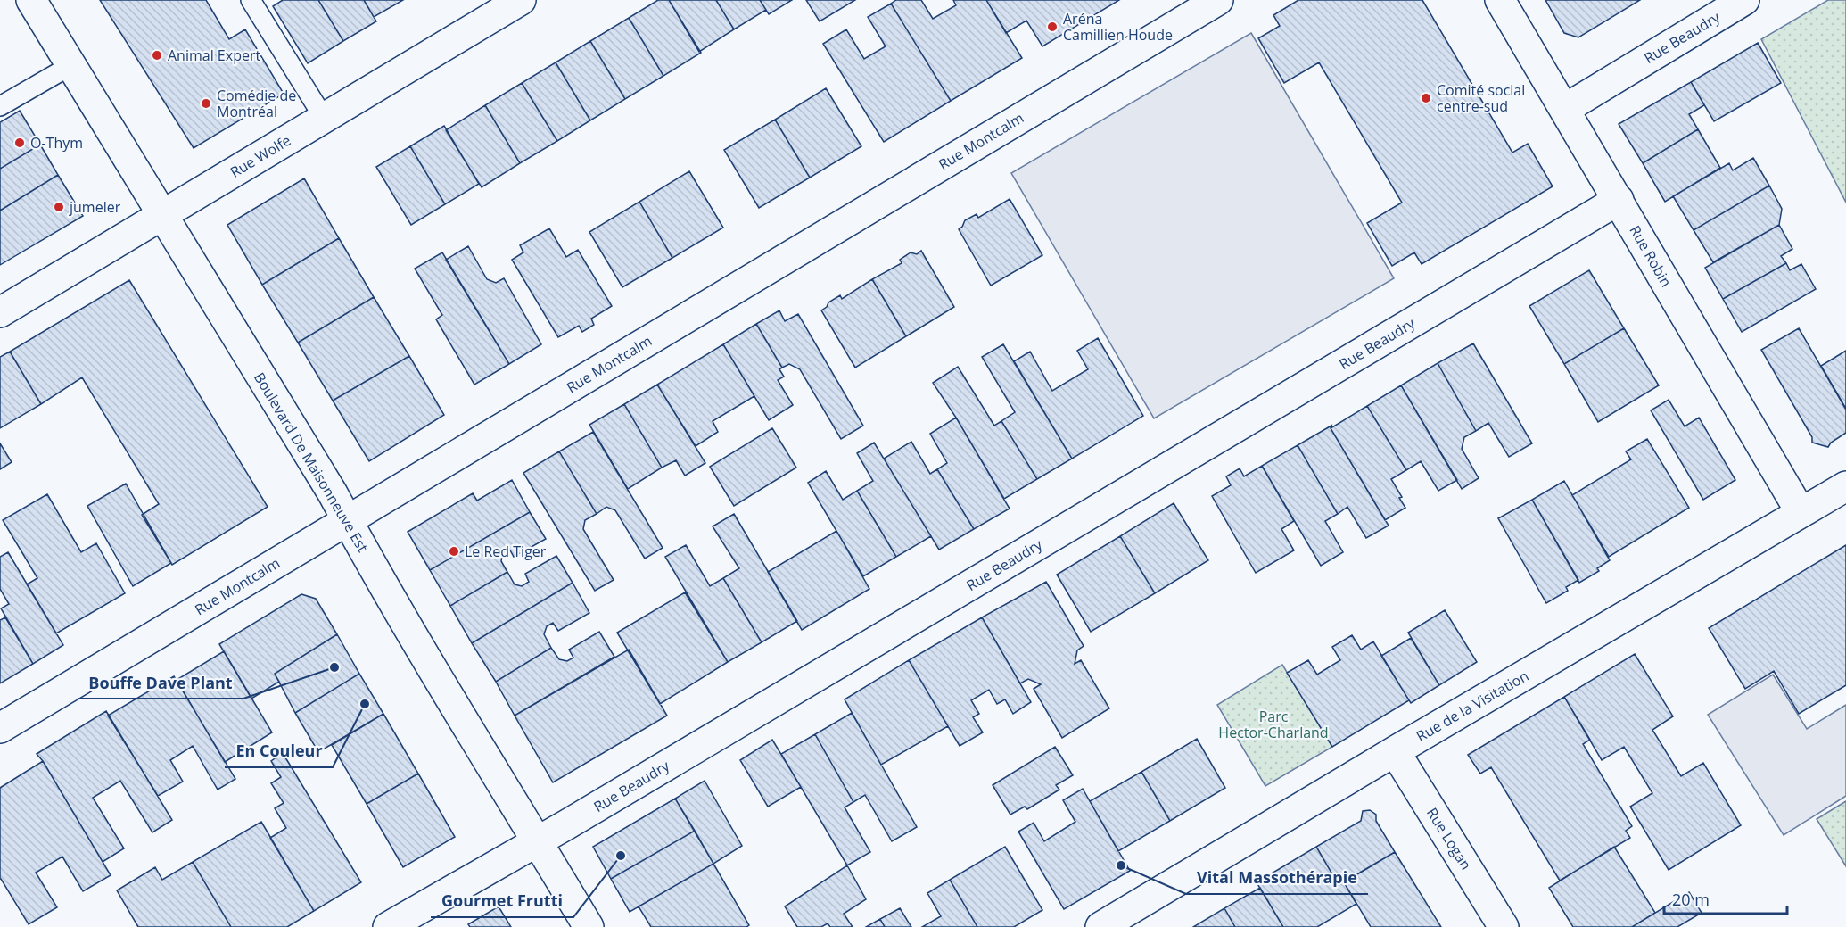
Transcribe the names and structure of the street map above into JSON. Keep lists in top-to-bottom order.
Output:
{
  "streets": {
    "street": [
      "Rue Beaudry",
      "Rue Montcalm",
      "Rue Wolfe",
      "Rue Robin",
      "Boulevard De Maisonneuve Est",
      "Rue de la Visitation",
      "Rue Logan"
    ]
  },
  "crossings": [
    ["Rue Beaudry", "Rue Robin"],
    ["Rue Beaudry", "Boulevard De Maisonneuve Est"],
    ["Rue Montcalm", "Boulevard De Maisonneuve Est"],
    ["Rue Wolfe", "Boulevard De Maisonneuve Est"],
    ["Rue Robin", "Rue de la Visitation"],
    ["Rue de la Visitation", "Rue Logan"]
  ],
  "parks": ["Parc Hector-Charland"],
  "places": [
    "Aréna Camillien Houde",
    "Animal Expert",
    "Comité social centre-sud",
    "Comédie de Montréal",
    "O-Thym",
    "jumeler",
    "Le Red Tiger",
    "Bouffe Dave Plant",
    "En Couleur",
    "Gourmet Frutti",
    "Vital Massothérapie"
  ],
  "scale_bar": "20 m"
}
